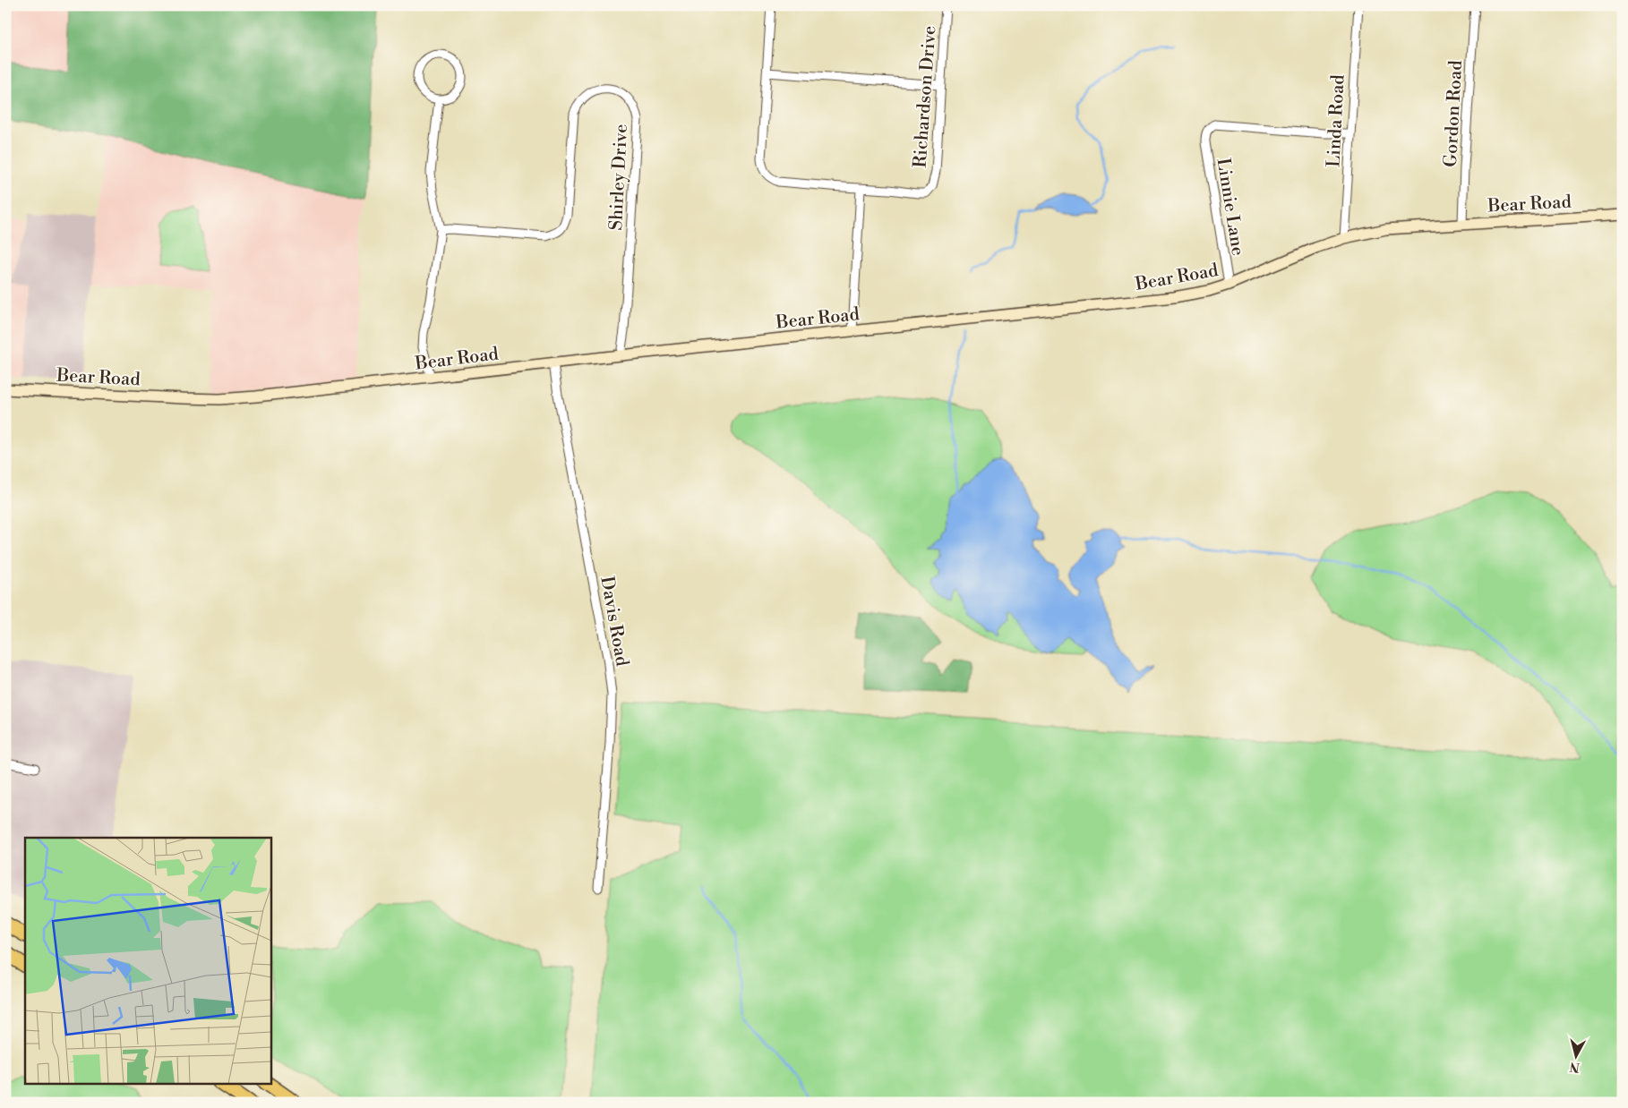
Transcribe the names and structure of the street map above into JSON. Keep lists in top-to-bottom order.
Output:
{
  "streets": {
    "main road": ["Bear Road"],
    "street": [
      "Richardson Drive",
      "Gordon Road",
      "Linda Road",
      "Shirley Drive",
      "Linnie Lane",
      "Davis Road"
    ]
  },
  "crossings": [
    ["Gordon Road", "Bear Road"],
    ["Linda Road", "Bear Road"],
    ["Linda Road", "Linnie Lane"],
    ["Shirley Drive", "Bear Road"],
    ["Bear Road", "Linnie Lane"],
    ["Bear Road", "Davis Road"]
  ],
  "north": "bottom"
}
